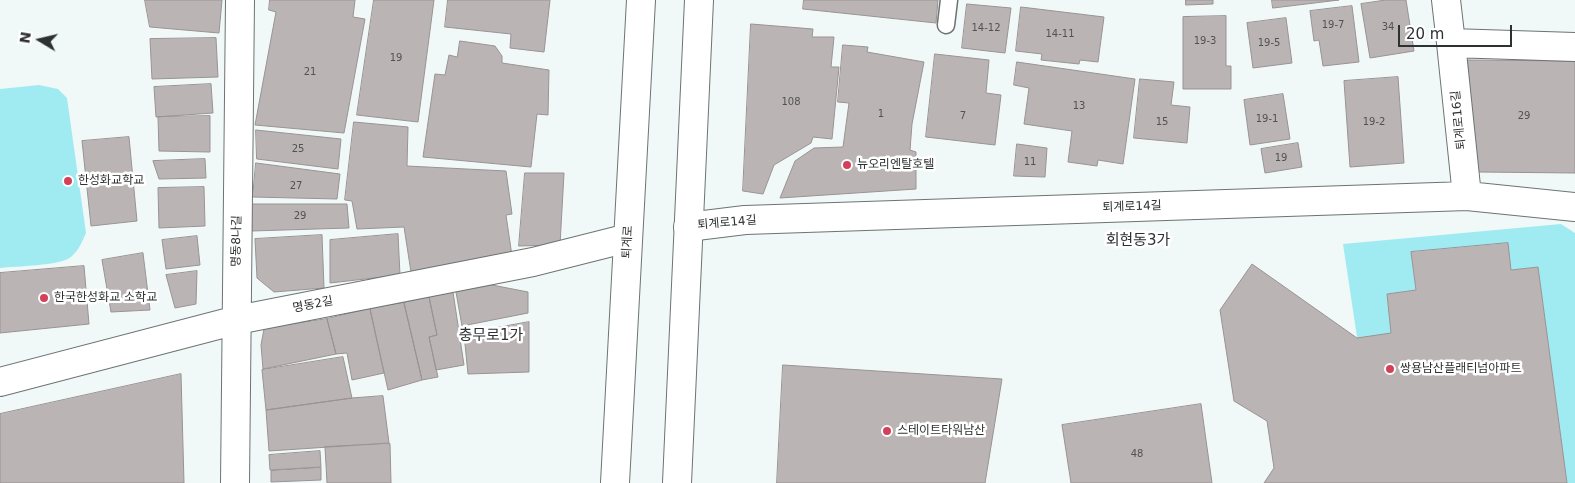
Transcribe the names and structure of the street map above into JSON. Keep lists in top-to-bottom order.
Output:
{
  "streets": {
    "street": [
      "퇴계로16길",
      "퇴계로14길",
      "명동8나길",
      "퇴계로",
      "명동2길"
    ]
  },
  "crossings": [
    ["퇴계로16길", "퇴계로14길"],
    ["명동8나길", "명동2길"],
    ["퇴계로", "명동2길"]
  ],
  "districts": ["회현동3가", "충무로1가"],
  "places": [
    "뉴오리엔탈호텔",
    "한성화교학교",
    "한국한성화교 소학교",
    "쌍용남산플래티넘아파트",
    "스테이트타워남산"
  ],
  "house_numbers": [
    "19-7",
    "34",
    "14-12",
    "14-11",
    "19-3",
    "19-5",
    "19",
    "21",
    "108",
    "13",
    "1",
    "7",
    "29",
    "19-1",
    "15",
    "19-2",
    "25",
    "19",
    "11",
    "27",
    "29",
    "48"
  ],
  "scale_bar": "20 m",
  "north": "left"
}
